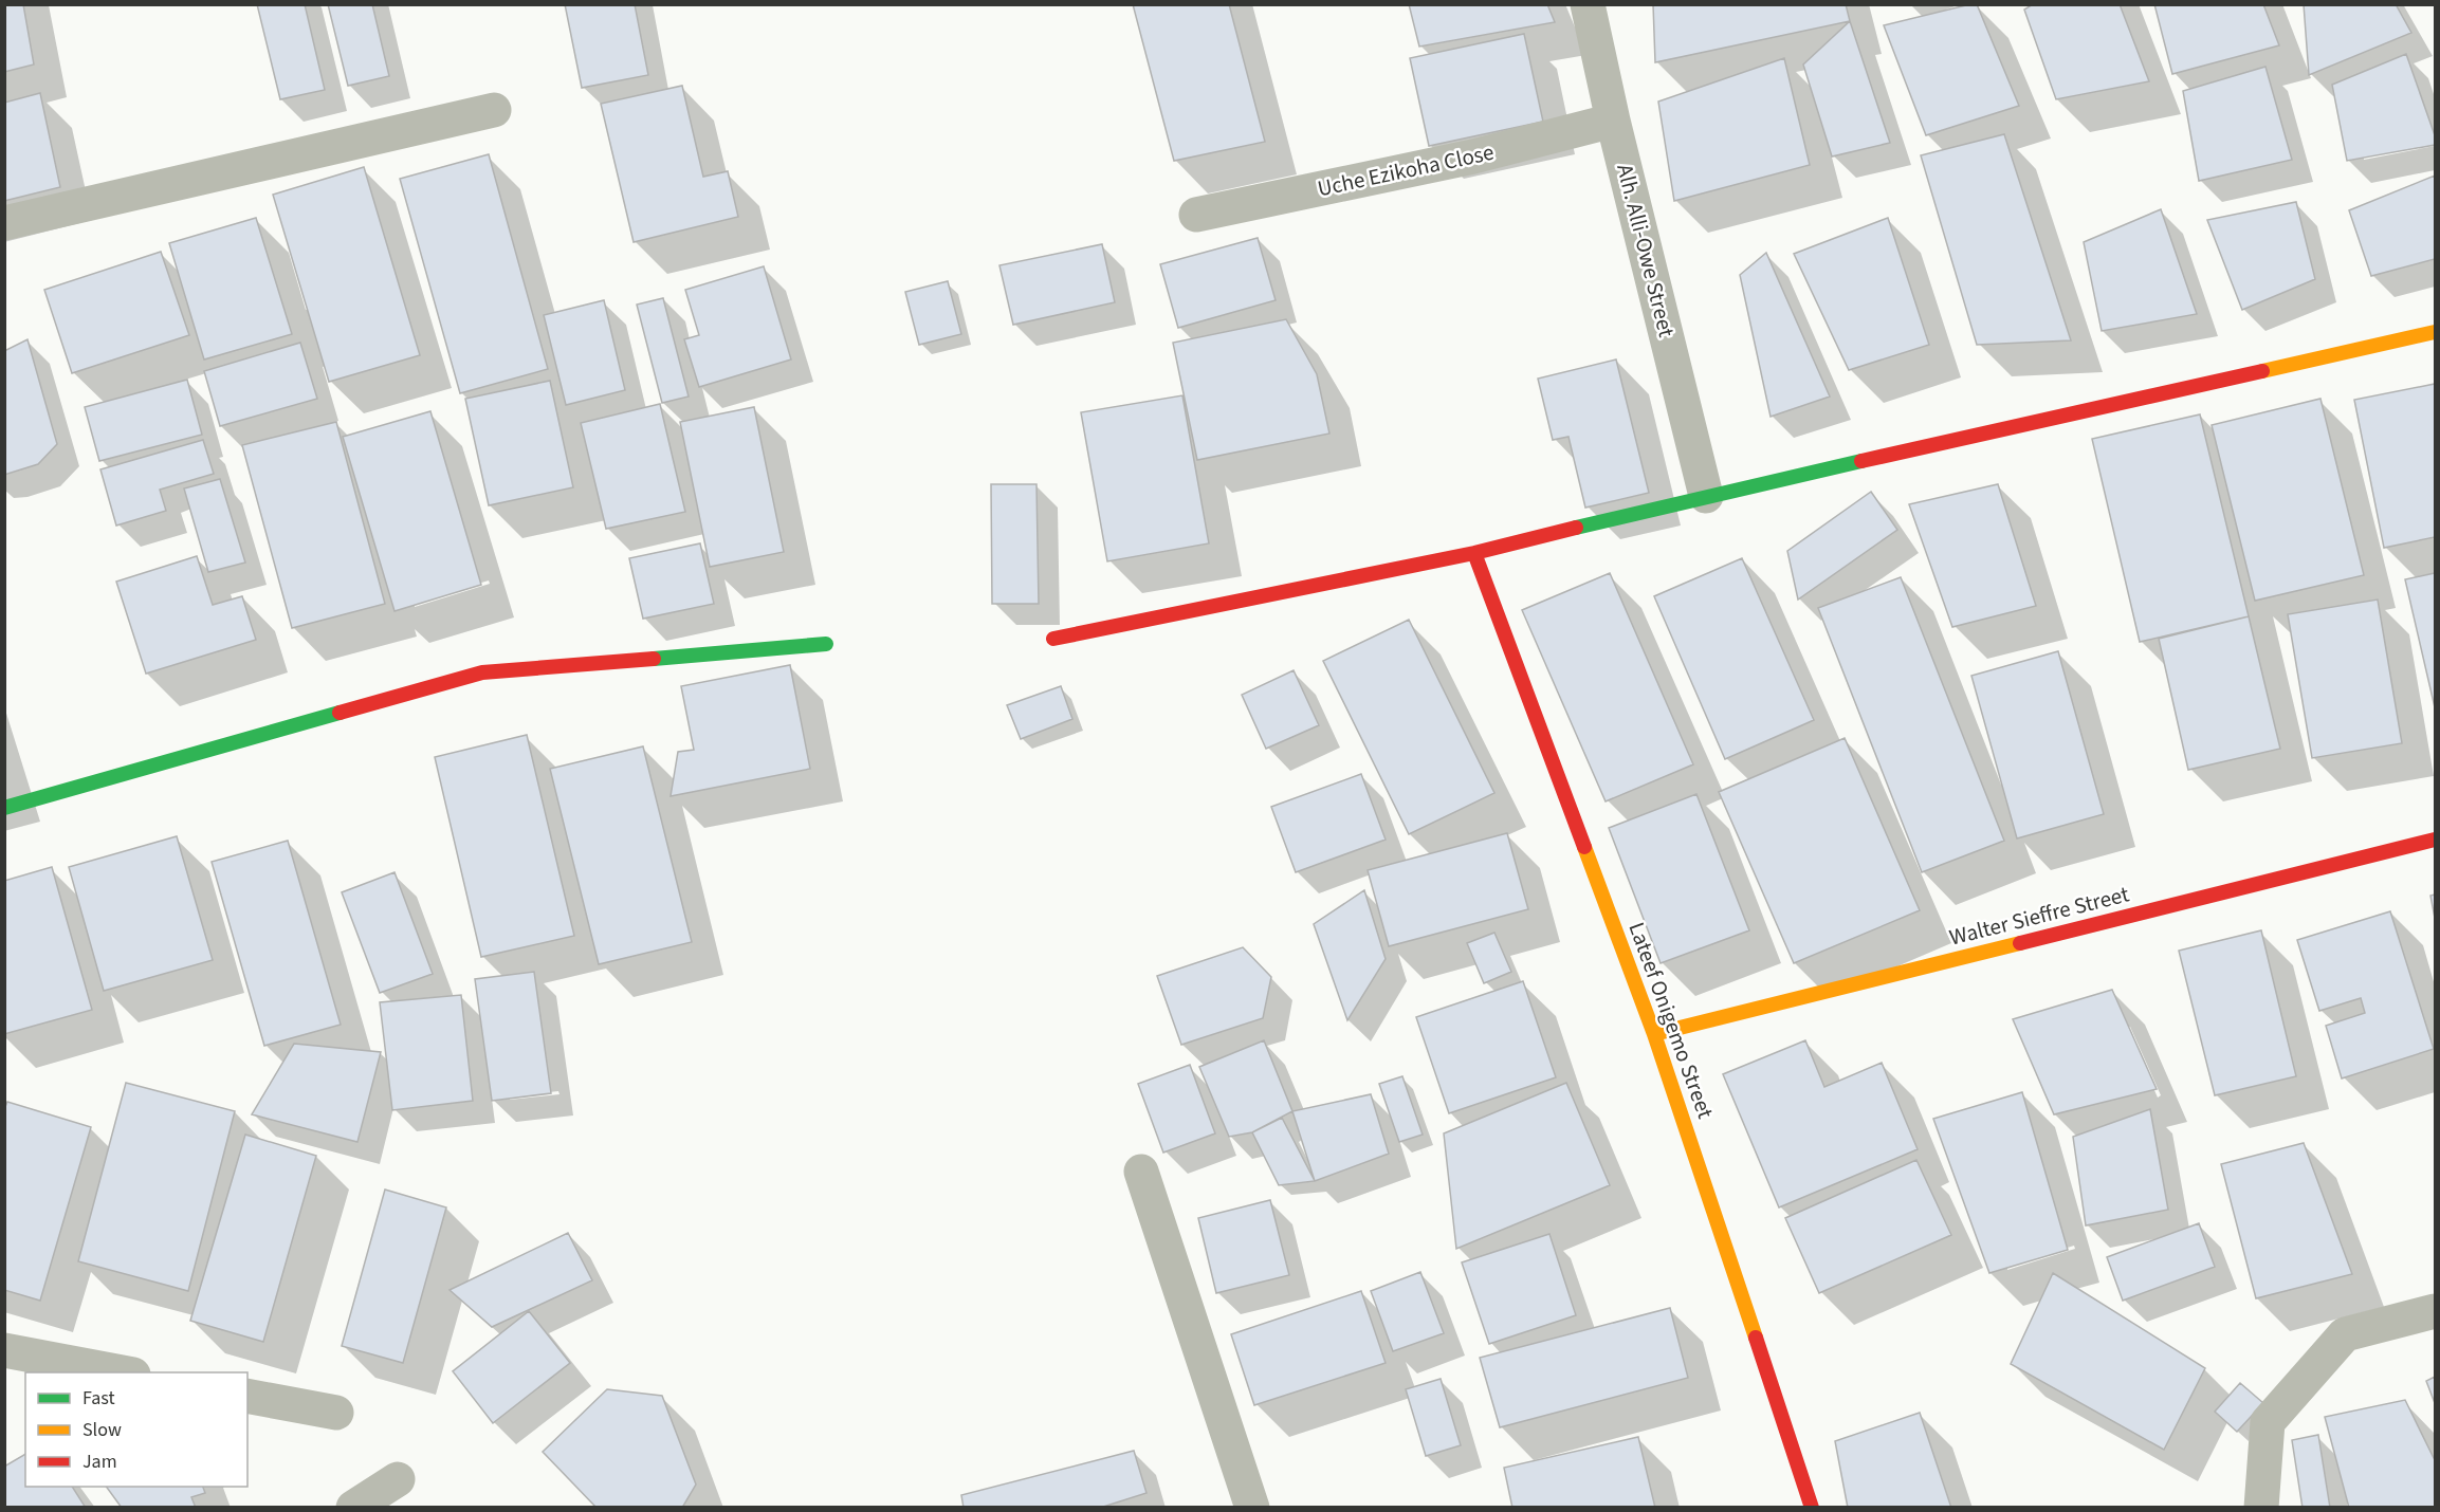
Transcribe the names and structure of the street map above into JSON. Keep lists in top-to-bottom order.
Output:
{
  "streets": {
    "street": [
      "Uche Ezikoha Close",
      "Alh. Alli-Owe Street",
      "Walter Sieffre Street",
      "Lateef Onigemo Street"
    ]
  },
  "crossings": [
    ["Uche Ezikoha Close", "Alh. Alli-Owe Street"],
    ["Walter Sieffre Street", "Lateef Onigemo Street"]
  ],
  "legend": ["Fast", "Slow", "Jam"]
}
